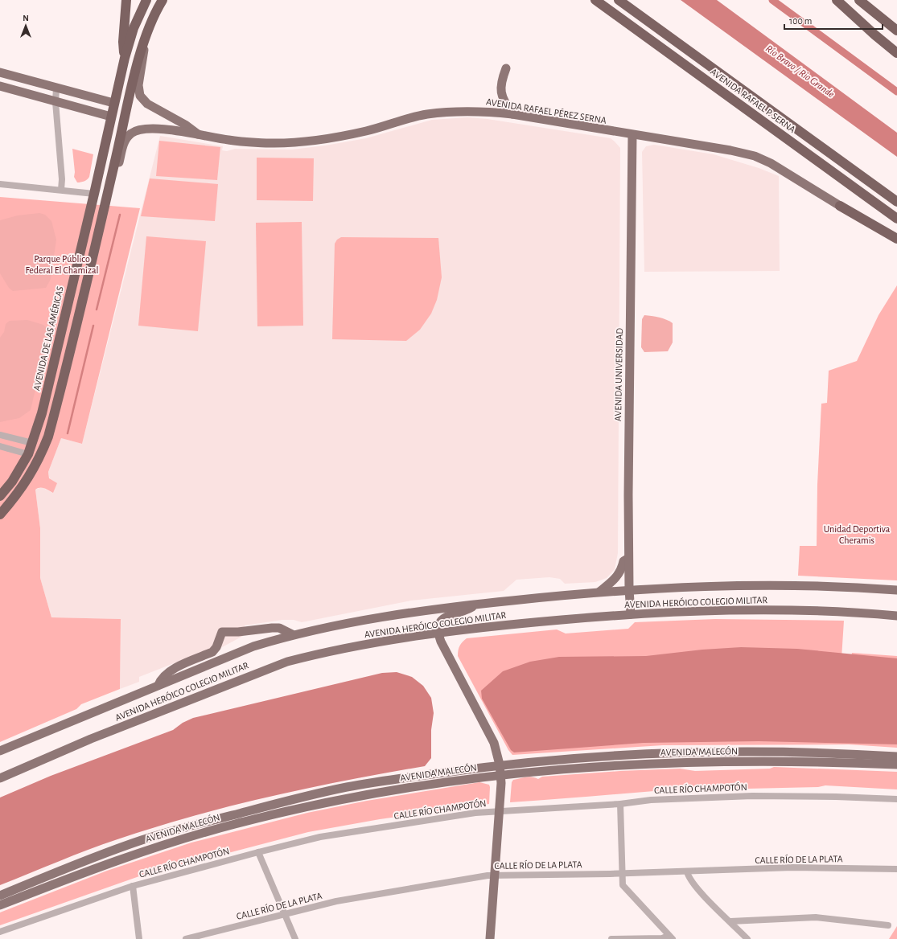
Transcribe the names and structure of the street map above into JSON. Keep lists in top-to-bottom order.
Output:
{
  "streets": {
    "highway": ["AVENIDA RAFAEL P. SERNA", "AVENIDA DE LAS AMÉRICAS"],
    "main road": [
      "AVENIDA RAFAEL PÉREZ SERNA",
      "AVENIDA UNIVERSIDAD",
      "AVENIDA HERÓICO COLEGIO MILITAR",
      "AVENIDA MALECÓN"
    ],
    "street": ["CALLE RÍO CHAMPOTÓN", "CALLE RÍO DE LA PLATA"]
  },
  "crossings": [
    ["AVENIDA RAFAEL PÉREZ SERNA", "AVENIDA UNIVERSIDAD"],
    ["AVENIDA UNIVERSIDAD", "AVENIDA HERÓICO COLEGIO MILITAR"]
  ],
  "water": ["Río Bravo / Rio Grande"],
  "parks": ["Parque Público Federal El Chamizal", "Unidad Deportiva Cheramis"],
  "scale_bar": "100 m",
  "north": "top"
}
